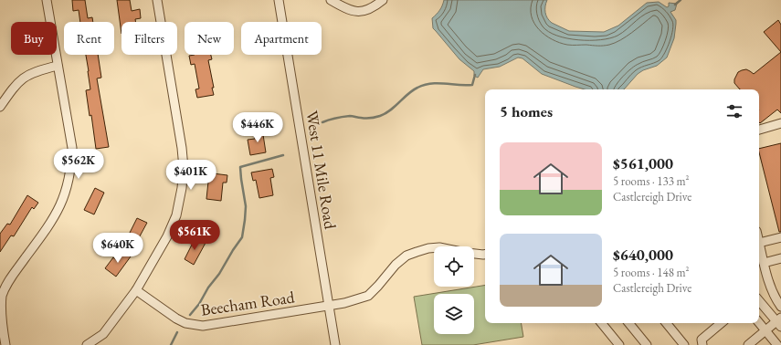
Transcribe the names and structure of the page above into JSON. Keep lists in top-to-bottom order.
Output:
{
  "streets": {
    "street": ["West 11 Mile Road", "Beecham Road"]
  },
  "crossings": [
    ["West 11 Mile Road", "Beecham Road"]
  ],
  "page": {
    "chip": [
      "Buy",
      "Rent",
      "Filters",
      "New",
      "Apartment"
    ],
    "heading": "5 homes",
    "price": [
      "$446K",
      "$562K",
      "$401K",
      "$561K",
      "$640K"
    ],
    "list": [
      {
        "name": "$561,000",
        "note": "5 rooms · 133 m² · Castlereigh Drive"
      },
      {
        "name": "$640,000",
        "note": "5 rooms · 148 m² · Castlereigh Drive"
      }
    ]
  }
}
